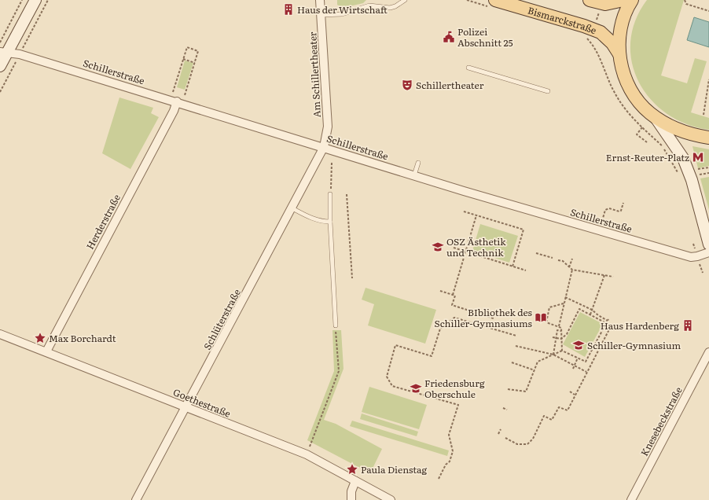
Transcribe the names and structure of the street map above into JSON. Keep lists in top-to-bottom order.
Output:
{
  "streets": {
    "main road": ["Bismarckstraße"],
    "street": [
      "Schillerstraße",
      "Am Schillertheater",
      "Herderstraße",
      "Schlüterstraße",
      "Goethestraße",
      "Knesebeckstraße"
    ]
  },
  "crossings": [
    ["Schillerstraße", "Am Schillertheater"],
    ["Schillerstraße", "Herderstraße"],
    ["Schillerstraße", "Schlüterstraße"],
    ["Am Schillertheater", "Schlüterstraße"],
    ["Herderstraße", "Goethestraße"],
    ["Schlüterstraße", "Goethestraße"]
  ],
  "places": {
    "building": ["Haus der Wirtschaft", "Haus Hardenberg"],
    "public building": ["Polizei Abschnitt 25"],
    "theatre": ["Schillertheater"],
    "metro station": ["Ernst-Reuter-Platz"],
    "school or university": ["OSZ Ästhetik und Technik", "Schiller-Gymnasium", "Friedensburg Oberschule"],
    "library": ["BIbliothek des Schiller-Gymnasiums"],
    "place": ["Max Borchardt", "Paula Dienstag"]
  }
}
